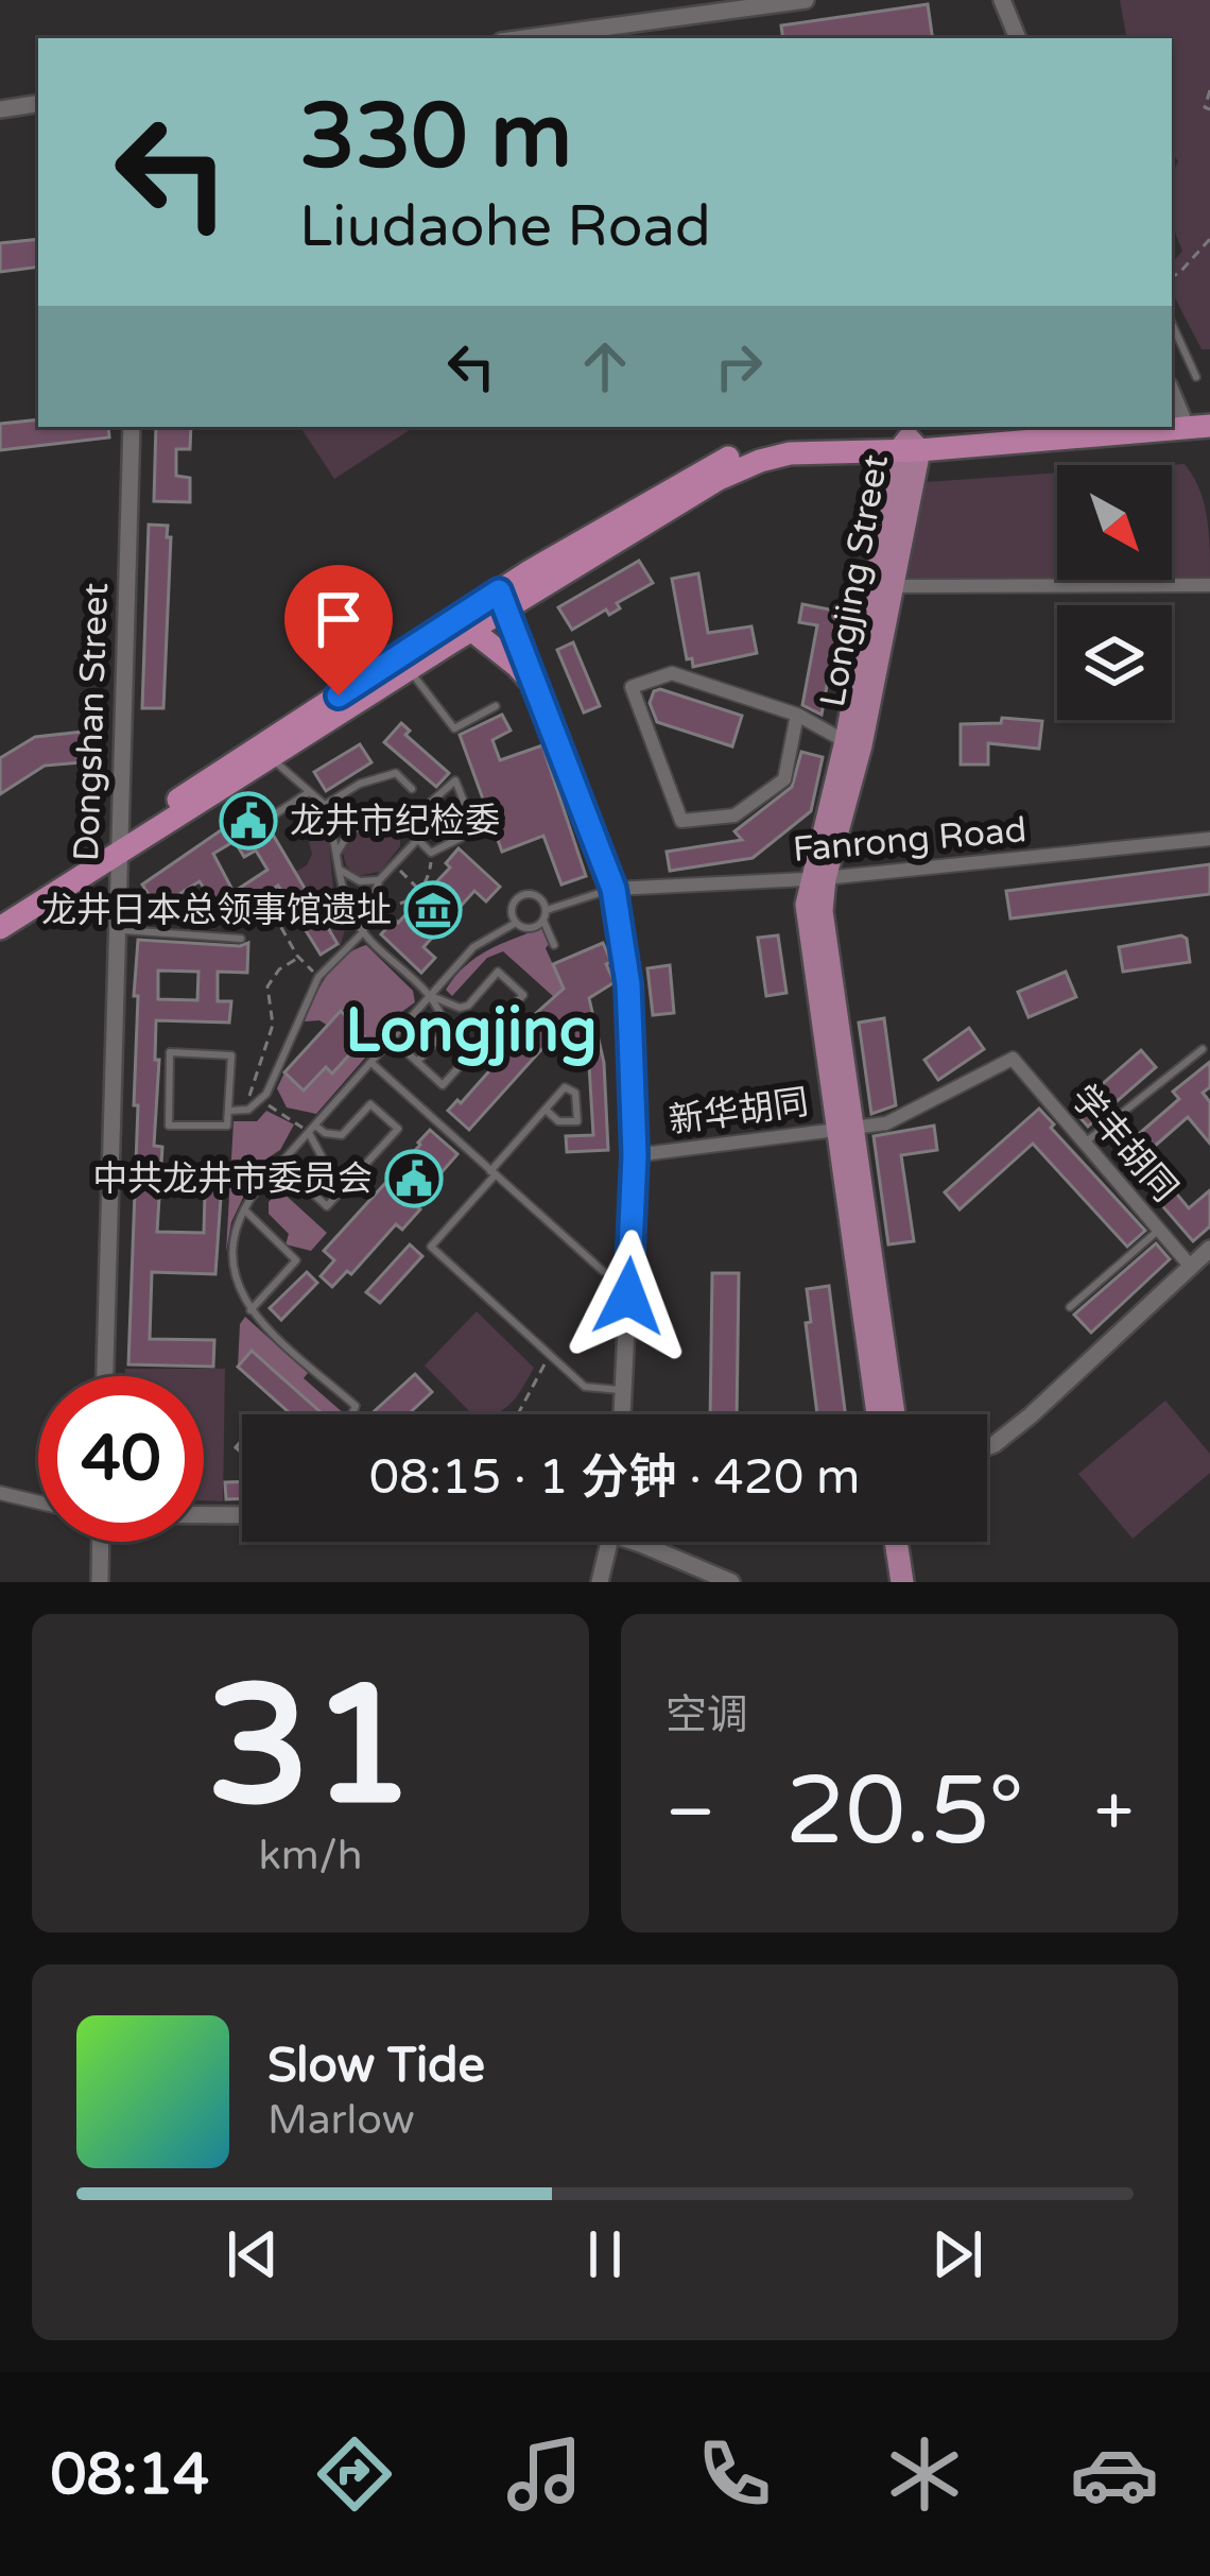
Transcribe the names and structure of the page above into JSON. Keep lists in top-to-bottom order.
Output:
{
  "streets": {
    "main road": ["Longjing Street"],
    "street": [
      "Dongshan Street",
      "Fanrong Road",
      "新华胡同",
      "学丰胡同"
    ]
  },
  "crossings": [
    ["Longjing Street", "Fanrong Road"],
    ["Longjing Street", "新华胡同"],
    ["新华胡同", "学丰胡同"]
  ],
  "districts": ["Longjing"],
  "places": {
    "public building": ["龙井市纪检委", "中共龙井市委员会"],
    "museum": ["龙井日本总领事馆遗址"]
  },
  "north": "bottom right",
  "page": {
    "turn": ["330 m", "Liudaohe Road"],
    "limit": "40",
    "trip": "08:15 · 1 分钟 · 420 m",
    "tile": [
      ["31", "km/h"],
      "空调"
    ],
    "heat": ["−", "20.5°", "+"],
    "song": ["Slow Tide", "Marlow"],
    "tabs": "08:14"
  }
}
